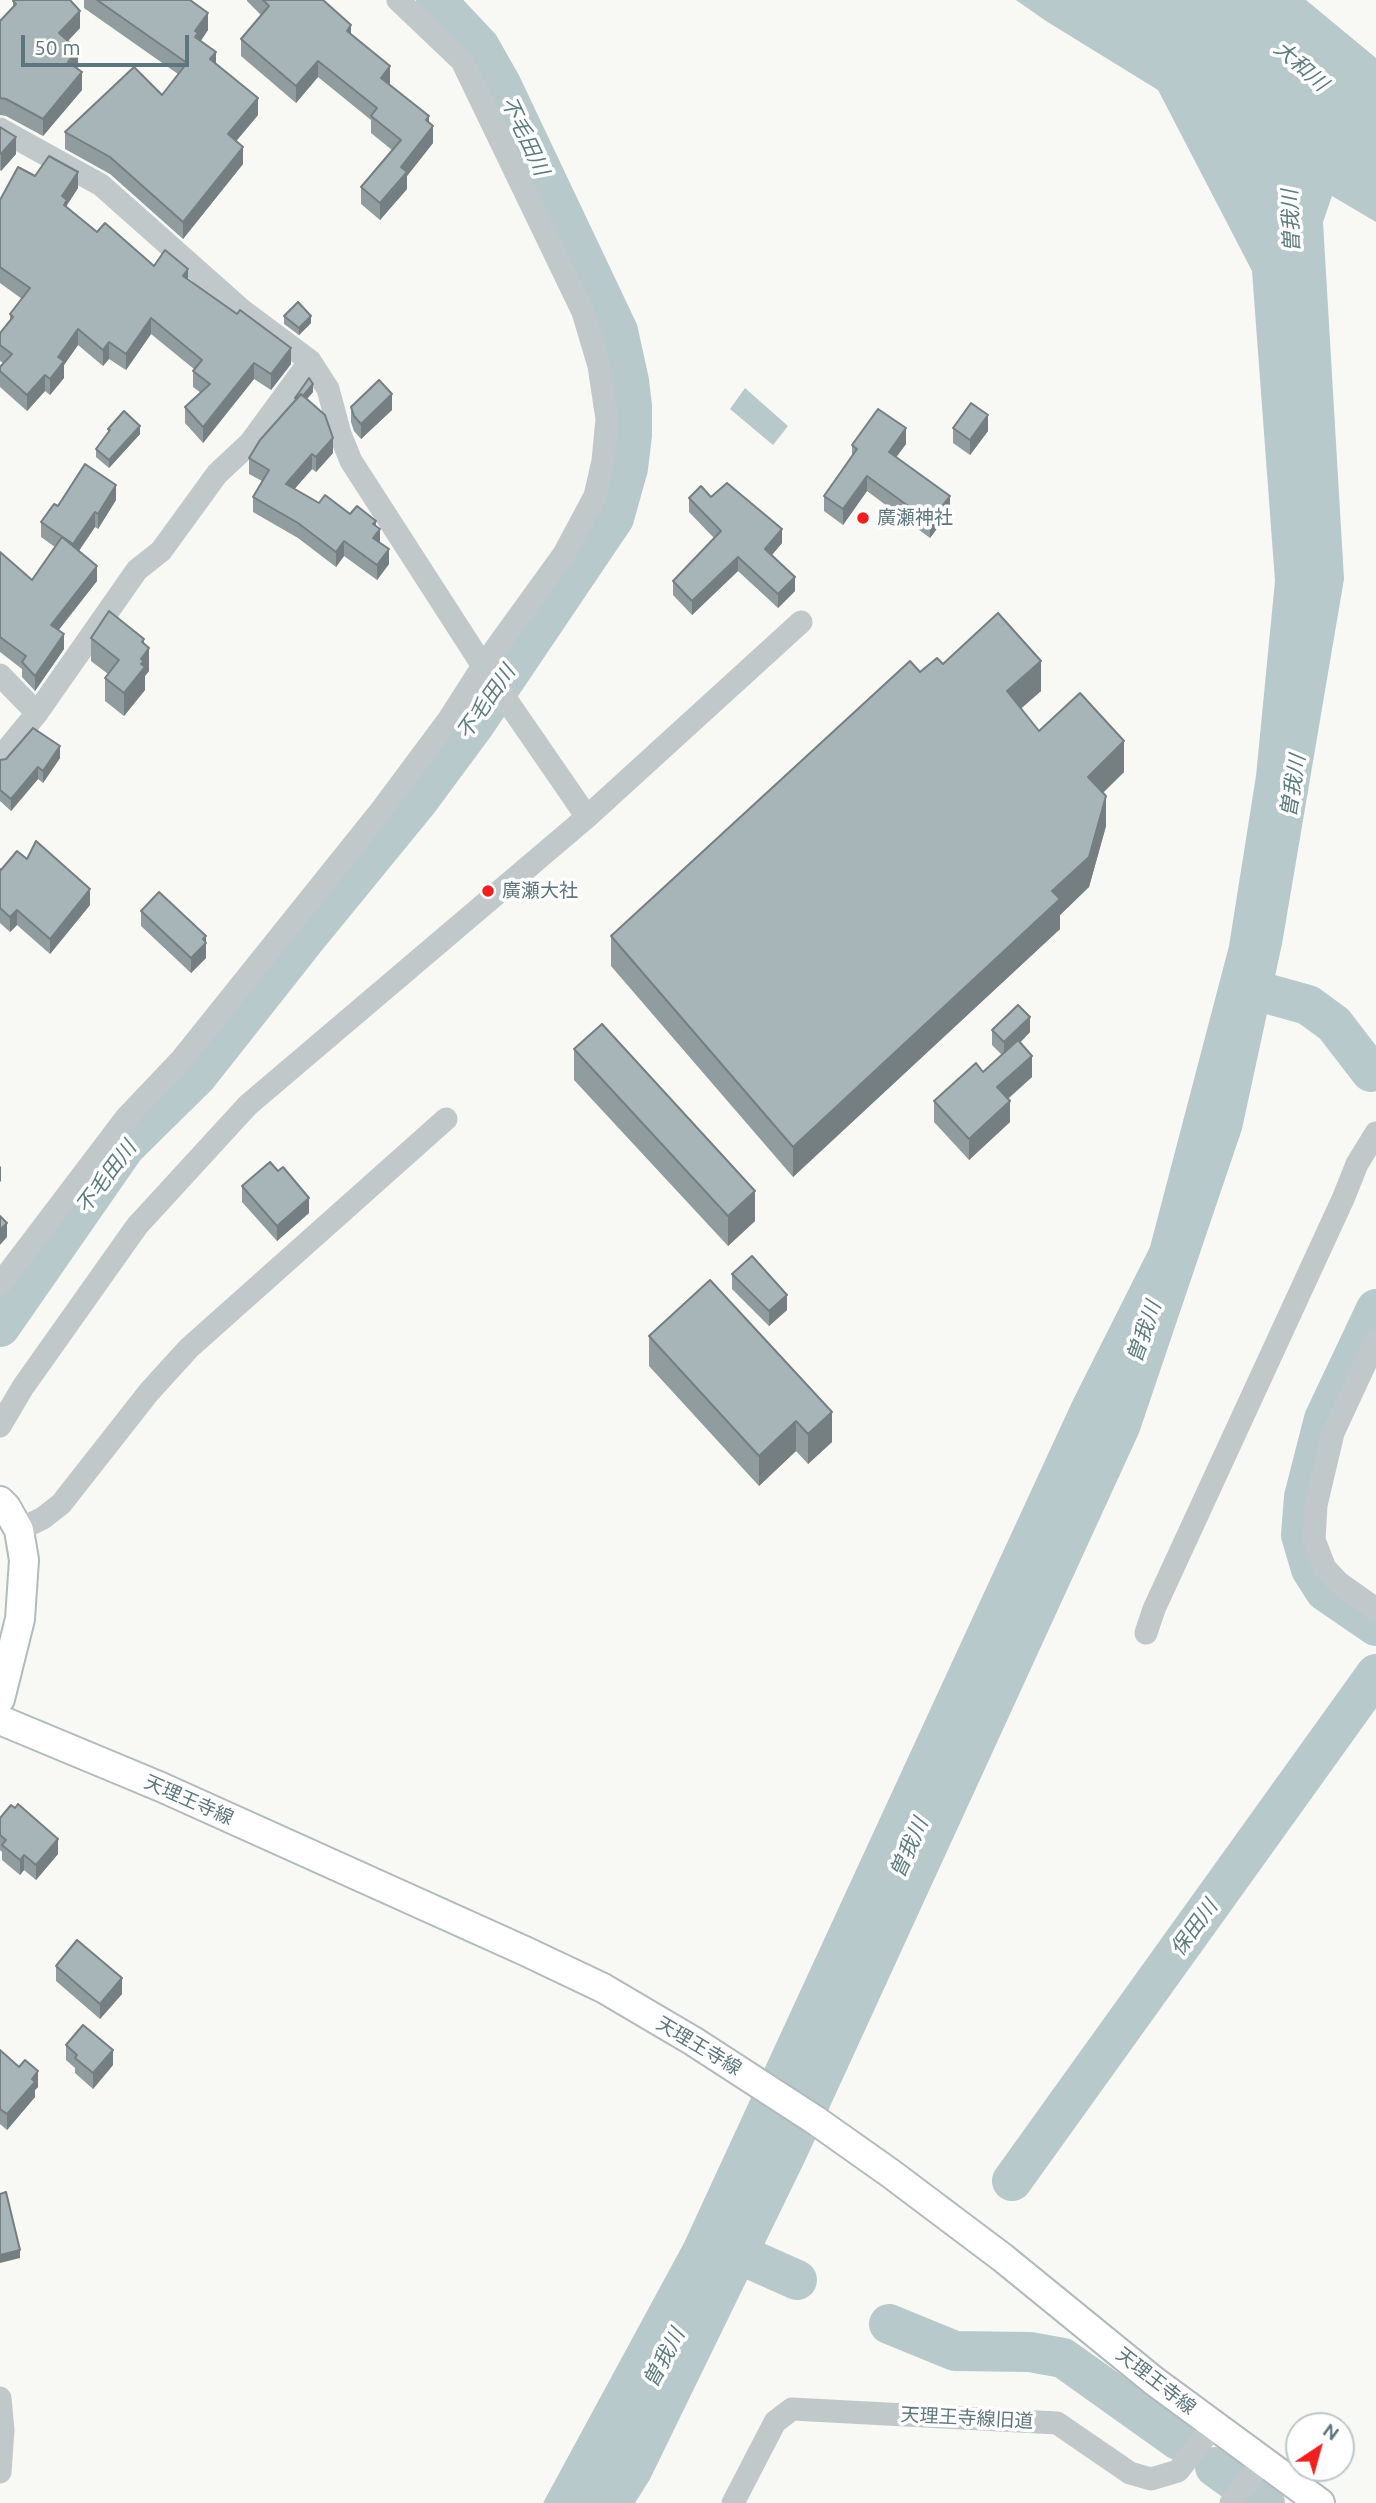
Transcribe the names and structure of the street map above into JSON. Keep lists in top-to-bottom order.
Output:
{
  "streets": {
    "main road": ["天理王寺線"],
    "street": ["天理王寺線旧道"]
  },
  "crossings": [
    ["天理王寺線", "天理王寺線旧道"]
  ],
  "water": [
    "大和川",
    "不毛田川",
    "曽我川",
    "保田川"
  ],
  "places": ["廣瀬神社", "廣瀬大社"],
  "scale_bar": "50 m",
  "north": "top right"
}
